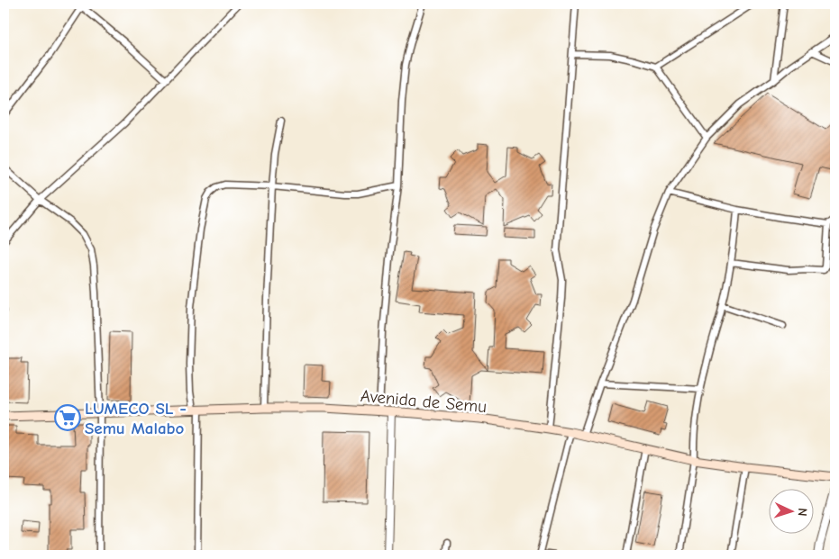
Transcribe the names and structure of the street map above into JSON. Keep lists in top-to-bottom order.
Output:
{
  "streets": {
    "main road": ["Avenida de Semu"]
  },
  "places": {
    "supermarket": ["LUMECO SL - Semu Malabo"]
  },
  "north": "right"
}
